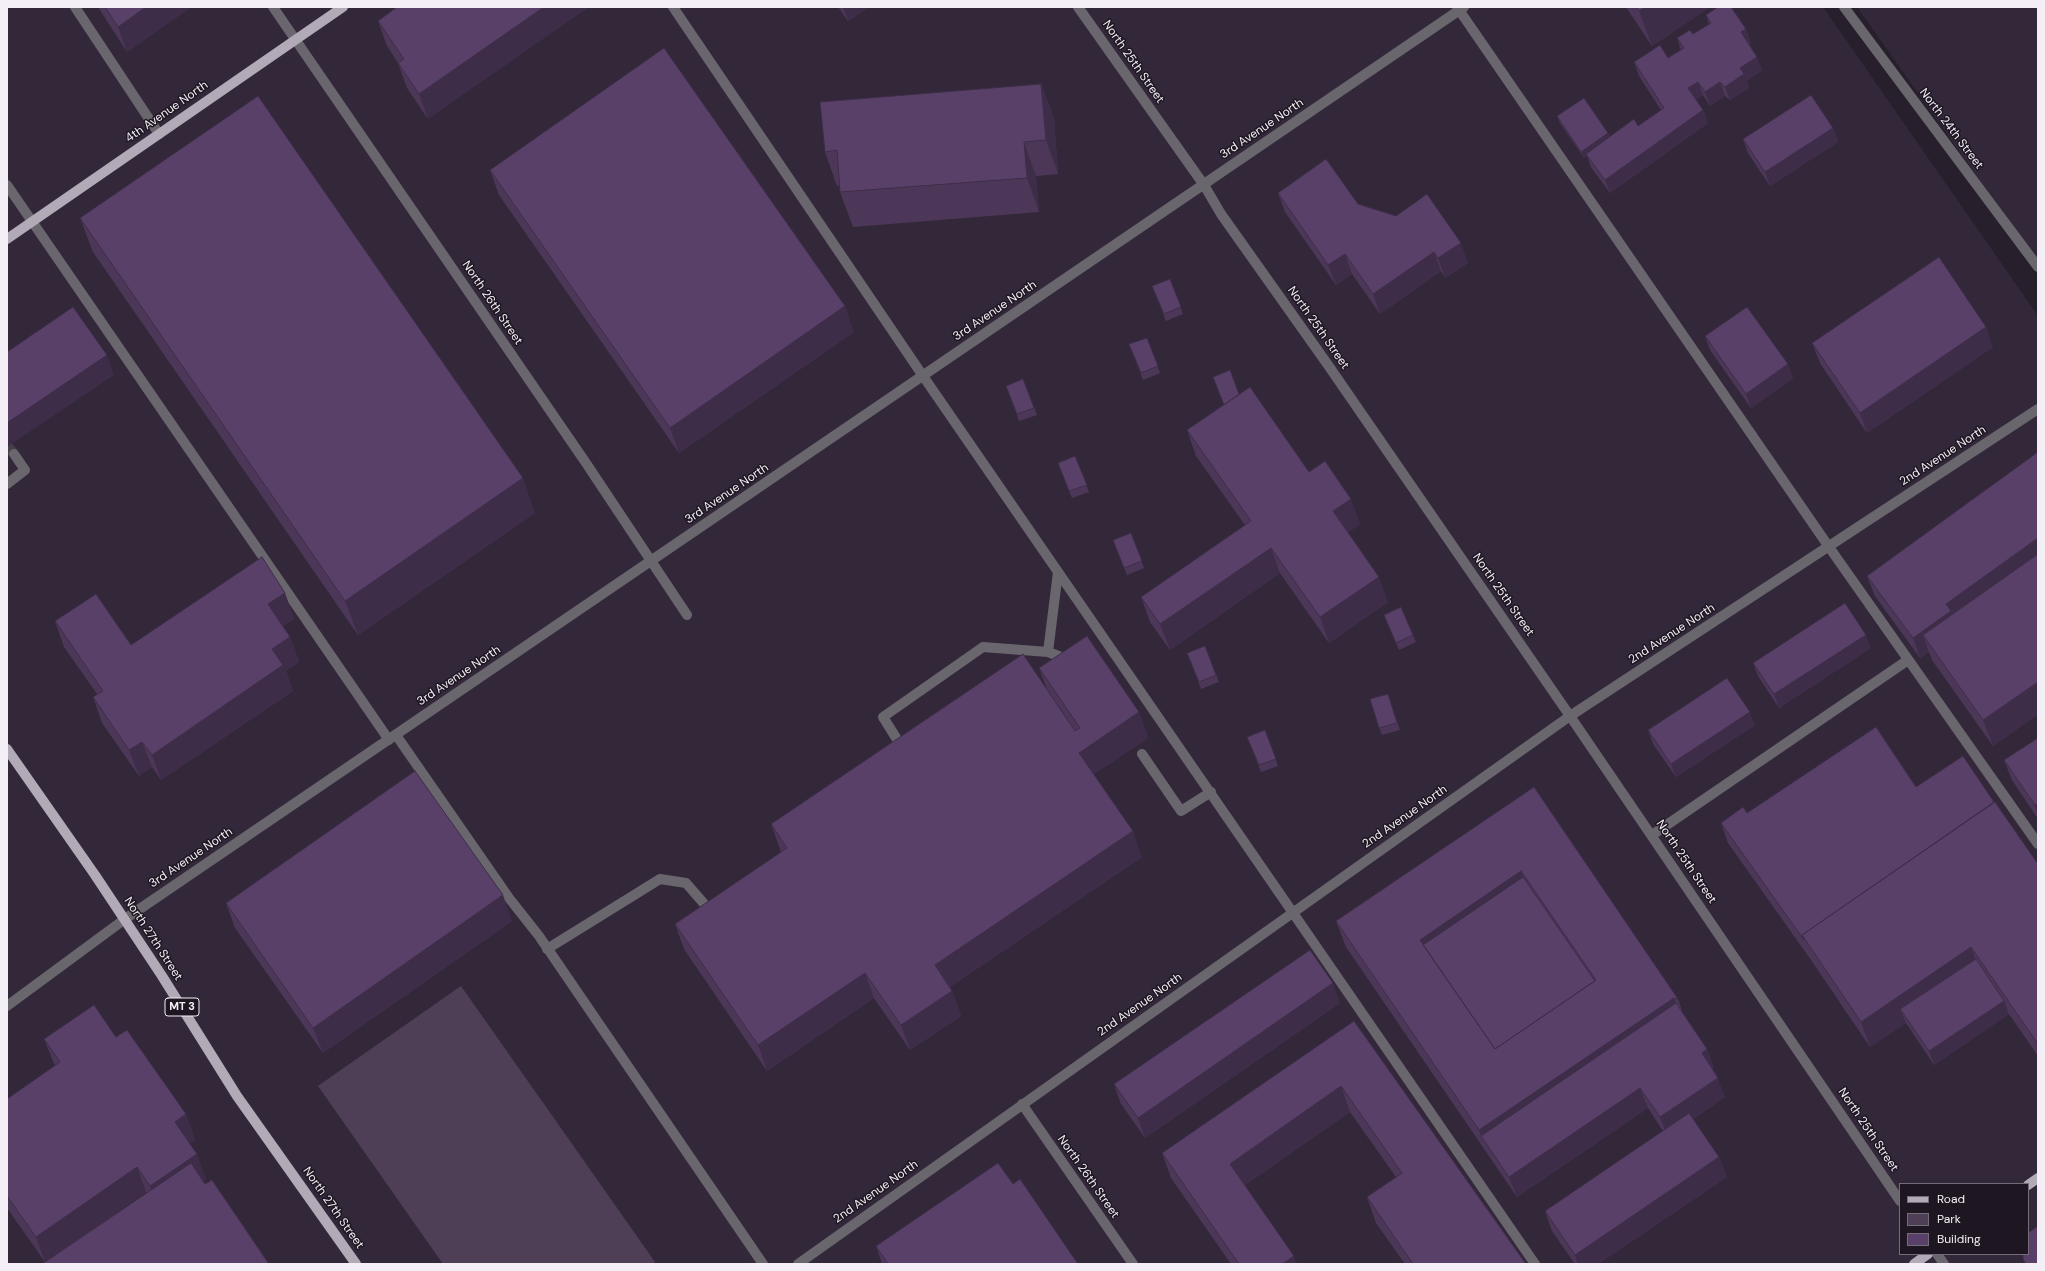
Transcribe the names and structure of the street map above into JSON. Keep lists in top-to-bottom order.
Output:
{
  "streets": {
    "main road": ["4th Avenue North", "North 27th Street", "MT 3"],
    "street": [
      "North 25th Street",
      "3rd Avenue North",
      "North 24th Street",
      "North 26th Street",
      "2nd Avenue North"
    ]
  },
  "crossings": [
    ["North 25th Street", "3rd Avenue North"],
    ["North 25th Street", "2nd Avenue North"],
    ["4th Avenue North", "North 26th Street"],
    ["3rd Avenue North", "North 26th Street"],
    ["3rd Avenue North", "North 27th Street"],
    ["North 26th Street", "2nd Avenue North"]
  ],
  "legend": ["Road", "Park", "Building"]
}
